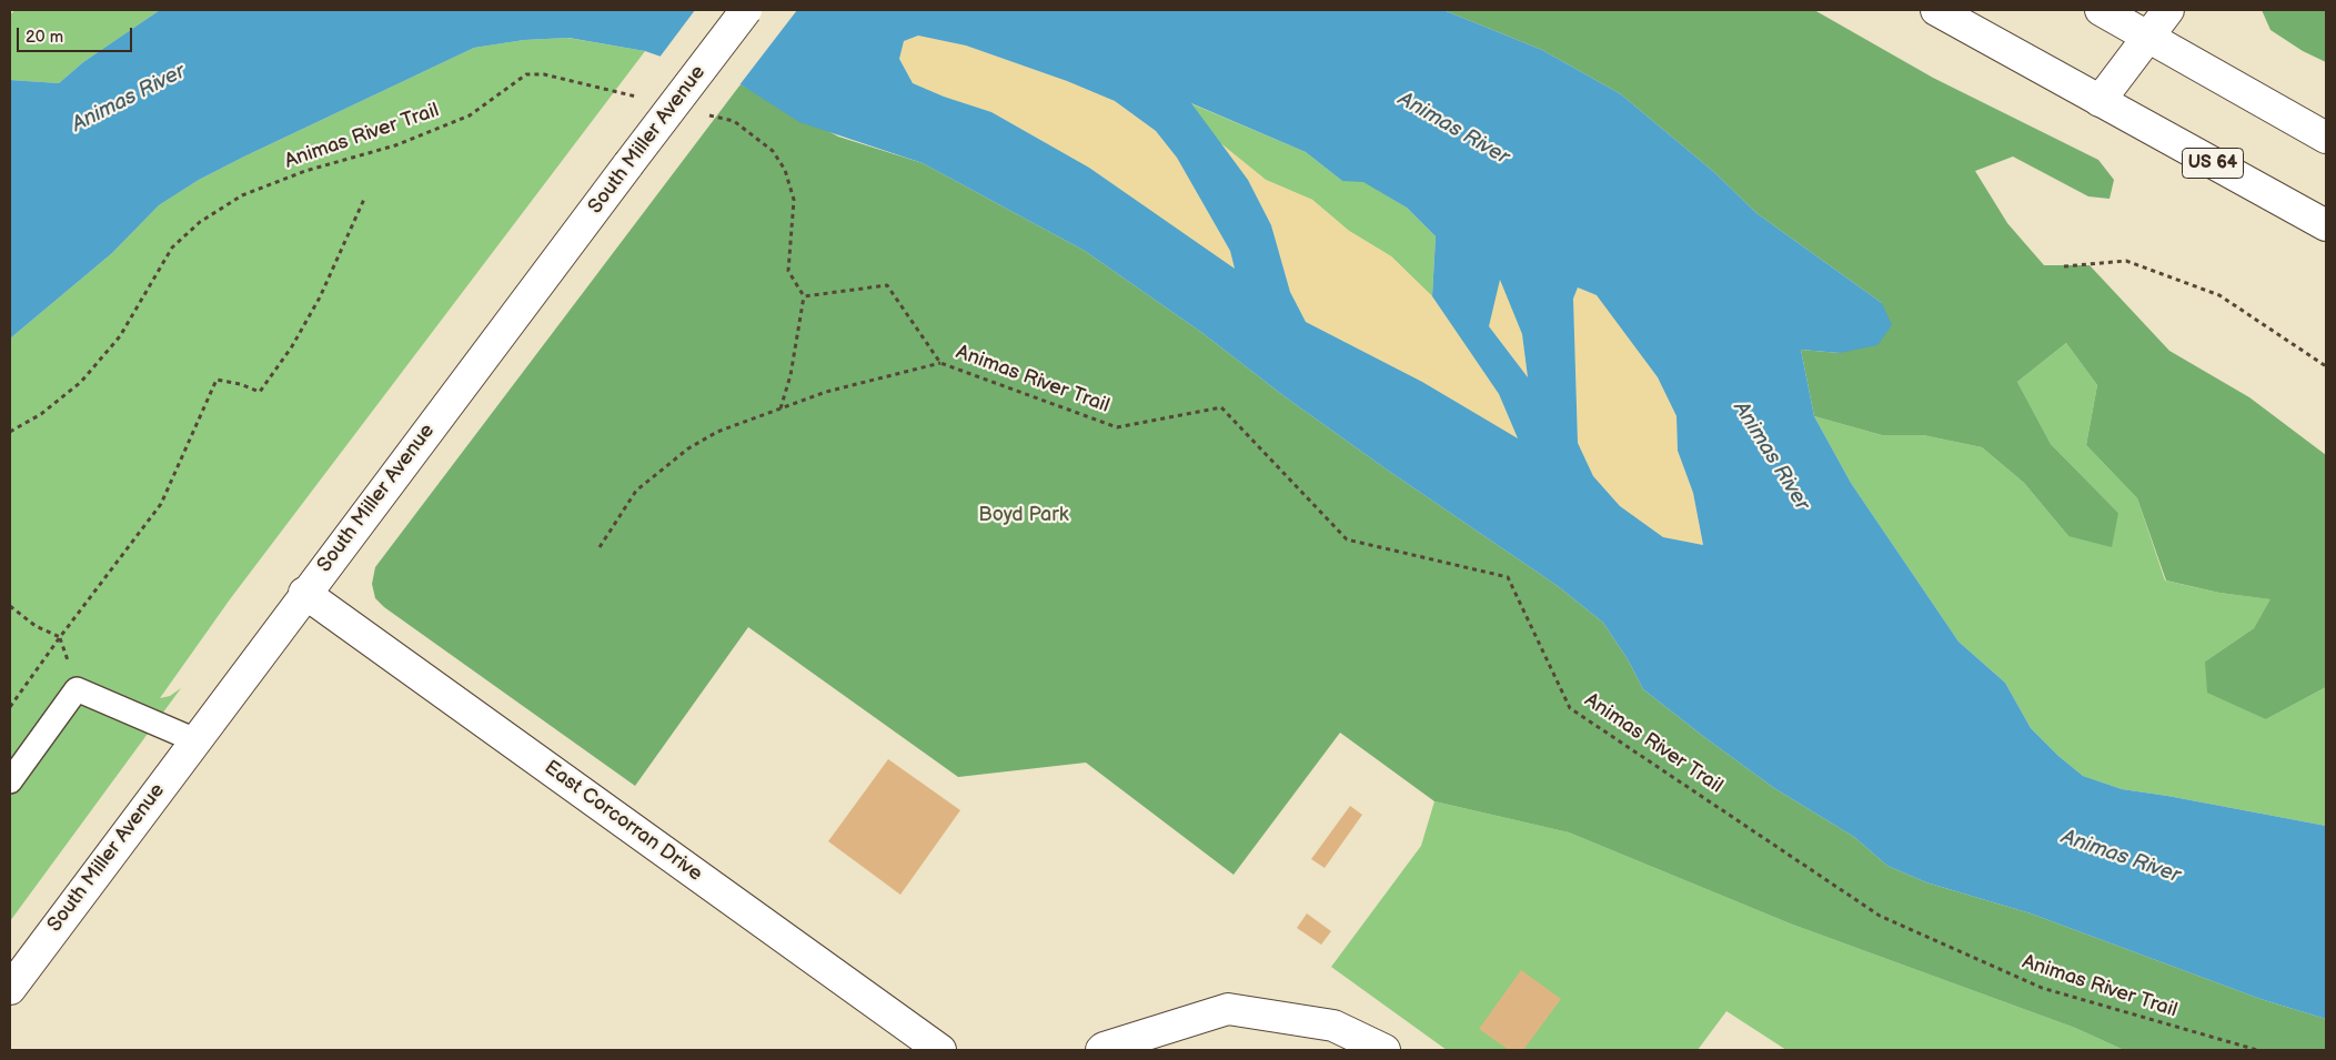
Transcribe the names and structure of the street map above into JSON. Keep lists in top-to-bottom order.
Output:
{
  "streets": {
    "main road": ["South Miller Avenue", "US 64", "East Corcorran Drive"],
    "path": ["Animas River Trail"]
  },
  "crossings": [
    ["South Miller Avenue", "East Corcorran Drive"]
  ],
  "water": ["Animas River"],
  "parks": ["Boyd Park"],
  "scale_bar": "20 m"
}
